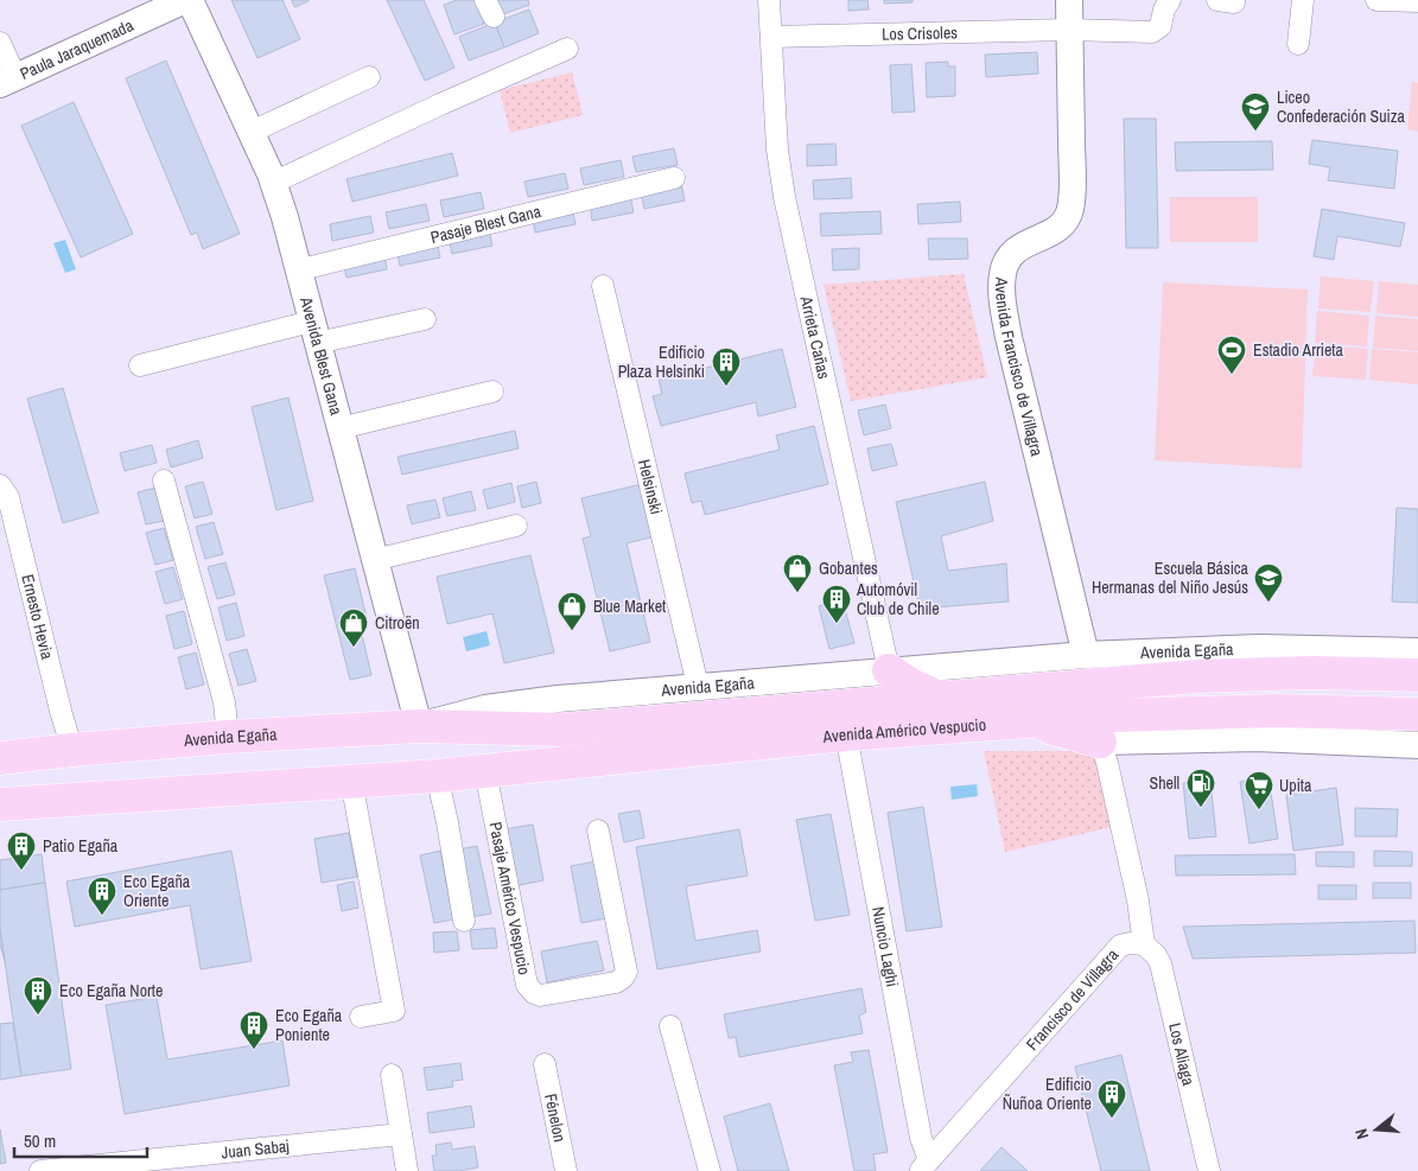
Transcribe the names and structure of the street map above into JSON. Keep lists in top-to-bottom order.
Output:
{
  "streets": {
    "main road": ["Avenida Egaña", "Avenida Américo Vespucio"],
    "street": [
      "Los Crisoles",
      "Paula Jaraquemada",
      "Pasaje Blest Gana",
      "Arrieta Cañas",
      "Avenida Blest Gana",
      "Avenida Francisco de Villagra",
      "Helsinski",
      "Ernesto Hevia",
      "Pasaje Américo Vespucio",
      "Nuncio Laghi",
      "Francisco de Villagra",
      "Los Aliaga",
      "Fénelon",
      "Juan Sabaj"
    ]
  },
  "crossings": [
    ["Los Crisoles", "Arrieta Cañas"],
    ["Los Crisoles", "Avenida Francisco de Villagra"],
    ["Paula Jaraquemada", "Avenida Blest Gana"],
    ["Pasaje Blest Gana", "Avenida Blest Gana"],
    ["Arrieta Cañas", "Avenida Egaña"],
    ["Avenida Blest Gana", "Avenida Egaña"],
    ["Avenida Blest Gana", "Avenida Américo Vespucio"],
    ["Avenida Francisco de Villagra", "Avenida Egaña"],
    ["Helsinski", "Avenida Egaña"],
    ["Ernesto Hevia", "Avenida Egaña"],
    ["Avenida Egaña", "Avenida Américo Vespucio"],
    ["Avenida Américo Vespucio", "Pasaje Américo Vespucio"],
    ["Avenida Américo Vespucio", "Nuncio Laghi"],
    ["Nuncio Laghi", "Francisco de Villagra"],
    ["Francisco de Villagra", "Los Aliaga"]
  ],
  "places": {
    "school or university": ["Liceo Confederación Suiza", "Escuela Básica Hermanas del Niño Jesús"],
    "sports": ["Estadio Arrieta"],
    "building": [
      "Edificio Plaza Helsinki",
      "Automóvil Club de Chile",
      "Patio Egaña",
      "Eco Egaña Oriente",
      "Eco Egaña Norte",
      "Eco Egaña Poniente",
      "Edificio Ñuñoa Oriente"
    ],
    "shop": ["Gobantes", "Blue Market", "Citroën"],
    "fuel station": ["Shell"],
    "supermarket": ["Upita"]
  },
  "scale_bar": "50 m",
  "north": "left"
}
